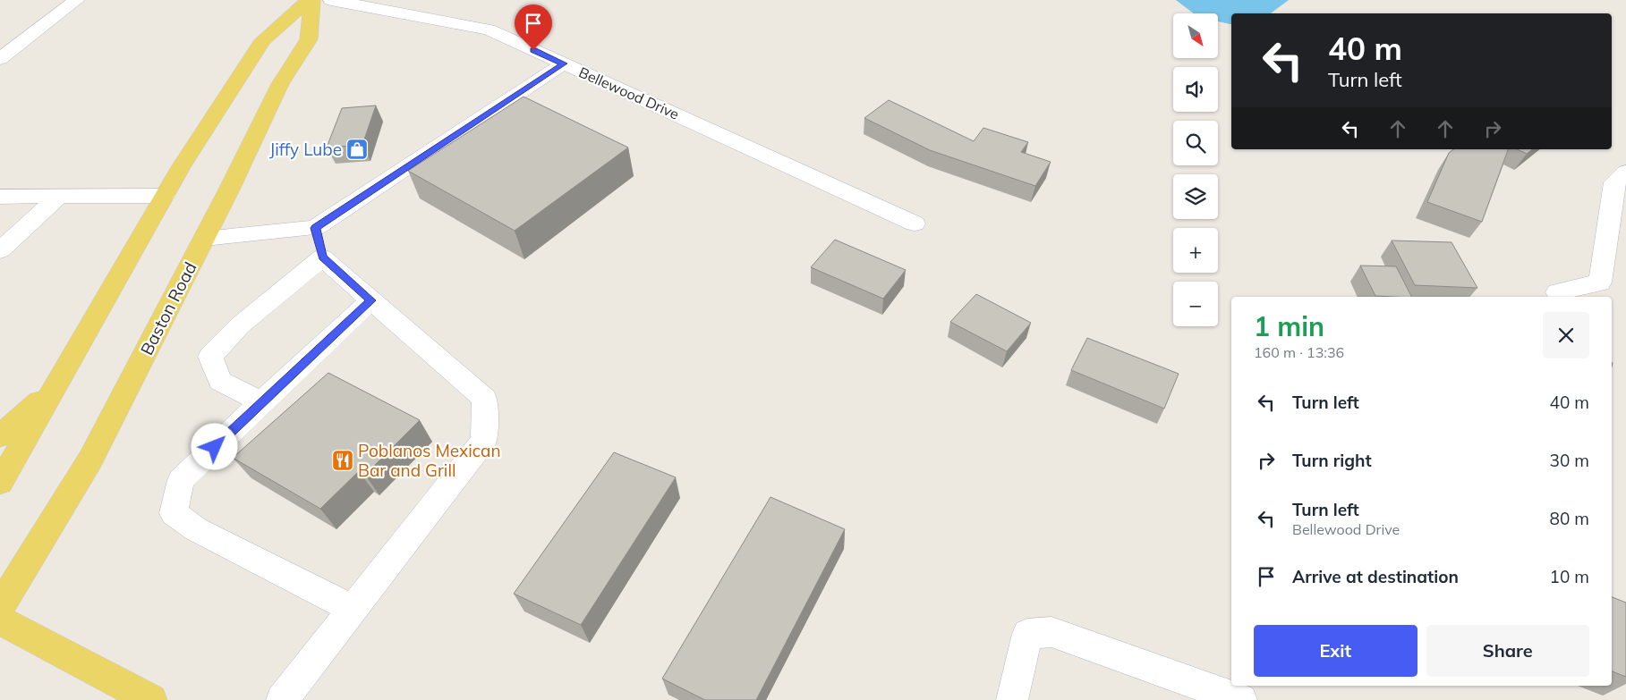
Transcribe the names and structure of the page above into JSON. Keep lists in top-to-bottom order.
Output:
{
  "streets": {
    "main road": ["Baston Road"],
    "street": ["Bellewood Drive"]
  },
  "places": {
    "shop": ["Jiffy Lube"],
    "restaurant": ["Poblanos Mexican Bar and Grill"]
  },
  "north": "bottom right",
  "page": {
    "map_buttons": ["+", "−"],
    "turn": ["40 m", "Turn left"],
    "heading": ["1 min", "160 m · 13:36"],
    "list": [
      {
        "name": "Turn left",
        "value": "40 m"
      },
      {
        "name": "Turn right",
        "value": "30 m"
      },
      {
        "name": "Turn left",
        "note": "Bellewood Drive",
        "value": "80 m"
      },
      {
        "name": "Arrive at destination",
        "value": "10 m"
      }
    ],
    "buttons": ["Exit", "Share"]
  }
}
